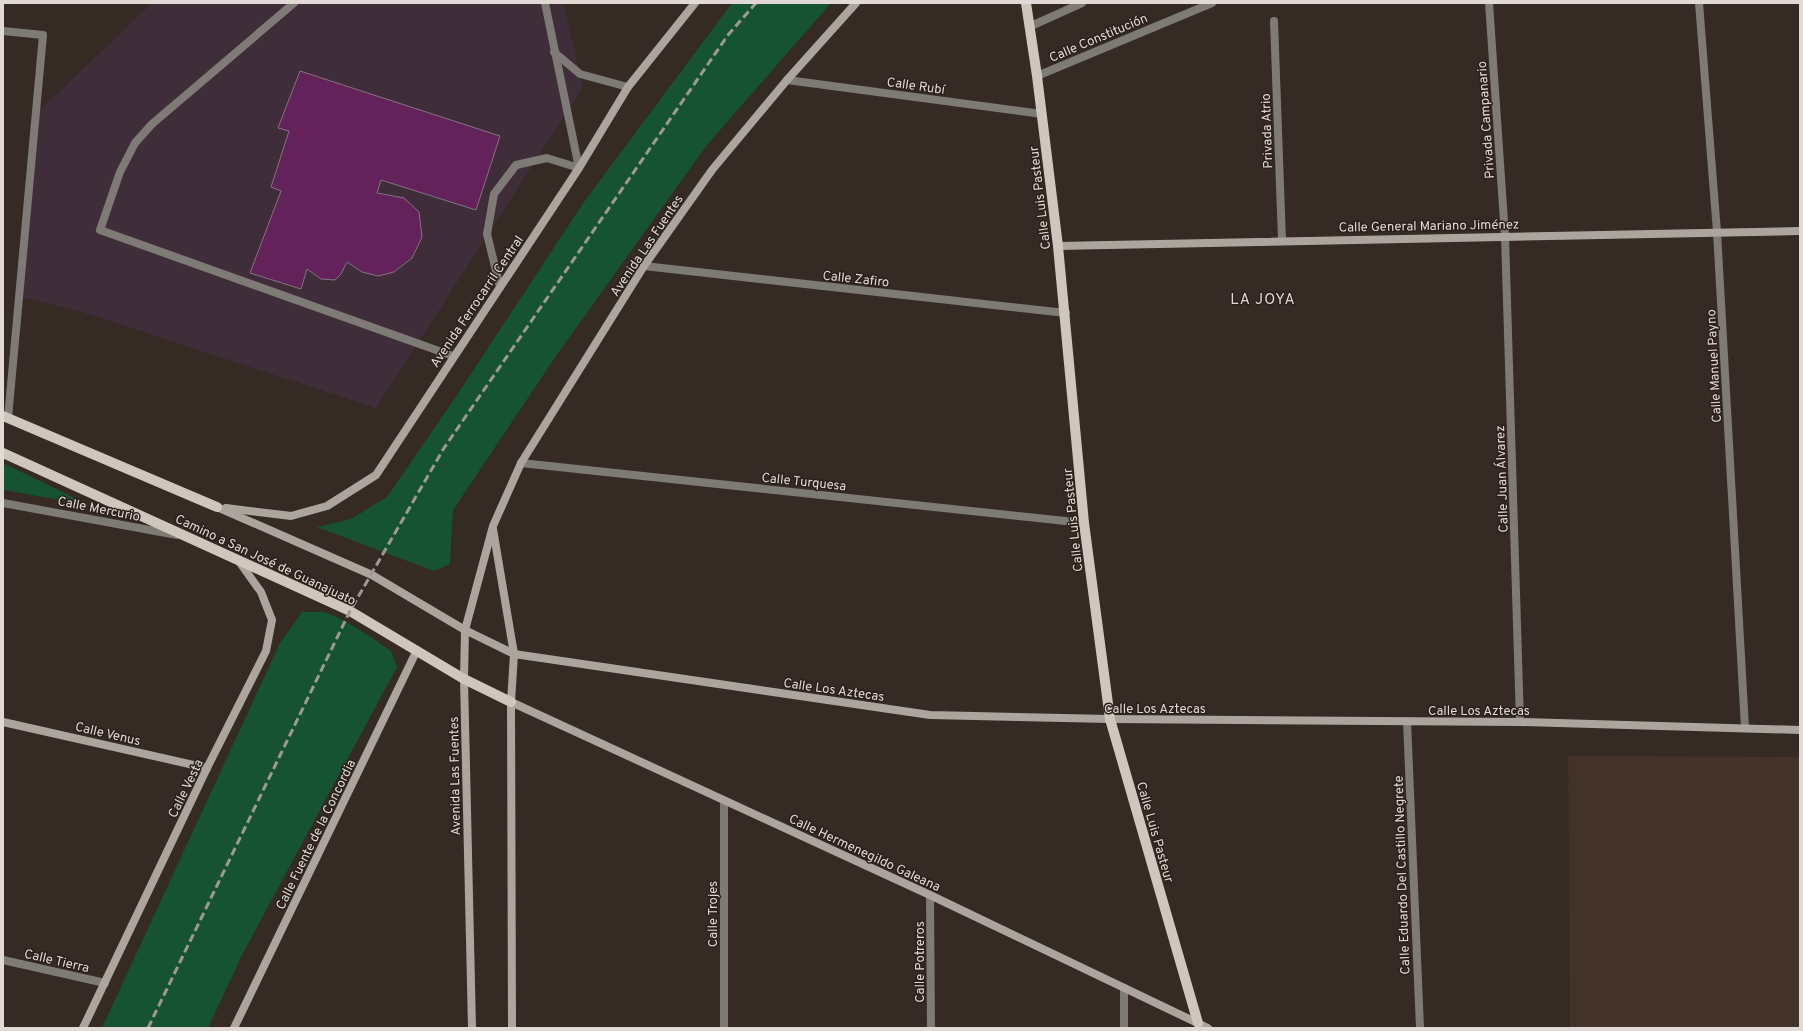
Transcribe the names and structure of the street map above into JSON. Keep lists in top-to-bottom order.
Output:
{
  "streets": {
    "main road": [
      "Calle Luis Pasteur",
      "Calle General Mariano Jiménez",
      "Avenida Las Fuentes",
      "Avenida Ferrocarril Central",
      "Camino a San José de Guanajuato",
      "Calle Los Aztecas",
      "Calle Venus",
      "Calle Vesta",
      "Calle Fuente de la Concordia",
      "Calle Hermenegildo Galeana"
    ],
    "street": [
      "Calle Constitución",
      "Calle Rubí",
      "Privada Campanario",
      "Privada Atrio",
      "Calle Zafiro",
      "Calle Manuel Payno",
      "Calle Juan Álvarez",
      "Calle Turquesa",
      "Calle Mercurio",
      "Calle Eduardo Del Castillo Negrete",
      "Calle Trojes",
      "Calle Tierra",
      "Calle Potreros"
    ]
  },
  "crossings": [
    ["Calle Constitución", "Calle Luis Pasteur"],
    ["Calle Rubí", "Calle Luis Pasteur"],
    ["Calle Rubí", "Avenida Las Fuentes"],
    ["Privada Campanario", "Calle General Mariano Jiménez"],
    ["Privada Campanario", "Calle Juan Álvarez"],
    ["Privada Atrio", "Calle General Mariano Jiménez"],
    ["Calle Luis Pasteur", "Calle General Mariano Jiménez"],
    ["Calle Luis Pasteur", "Calle Zafiro"],
    ["Calle Luis Pasteur", "Calle Turquesa"],
    ["Calle Luis Pasteur", "Calle Los Aztecas"],
    ["Calle Luis Pasteur", "Calle Hermenegildo Galeana"],
    ["Calle General Mariano Jiménez", "Calle Manuel Payno"],
    ["Calle General Mariano Jiménez", "Calle Juan Álvarez"],
    ["Avenida Las Fuentes", "Calle Zafiro"],
    ["Avenida Las Fuentes", "Calle Turquesa"],
    ["Avenida Las Fuentes", "Camino a San José de Guanajuato"],
    ["Avenida Ferrocarril Central", "Camino a San José de Guanajuato"],
    ["Calle Manuel Payno", "Calle Los Aztecas"],
    ["Calle Juan Álvarez", "Calle Los Aztecas"],
    ["Calle Mercurio", "Camino a San José de Guanajuato"],
    ["Camino a San José de Guanajuato", "Calle Los Aztecas"],
    ["Camino a San José de Guanajuato", "Calle Vesta"],
    ["Camino a San José de Guanajuato", "Calle Fuente de la Concordia"],
    ["Camino a San José de Guanajuato", "Calle Hermenegildo Galeana"],
    ["Calle Los Aztecas", "Calle Eduardo Del Castillo Negrete"],
    ["Calle Venus", "Calle Vesta"],
    ["Calle Vesta", "Calle Tierra"],
    ["Calle Hermenegildo Galeana", "Calle Trojes"],
    ["Calle Hermenegildo Galeana", "Calle Potreros"]
  ],
  "districts": ["LA JOYA"]
}
